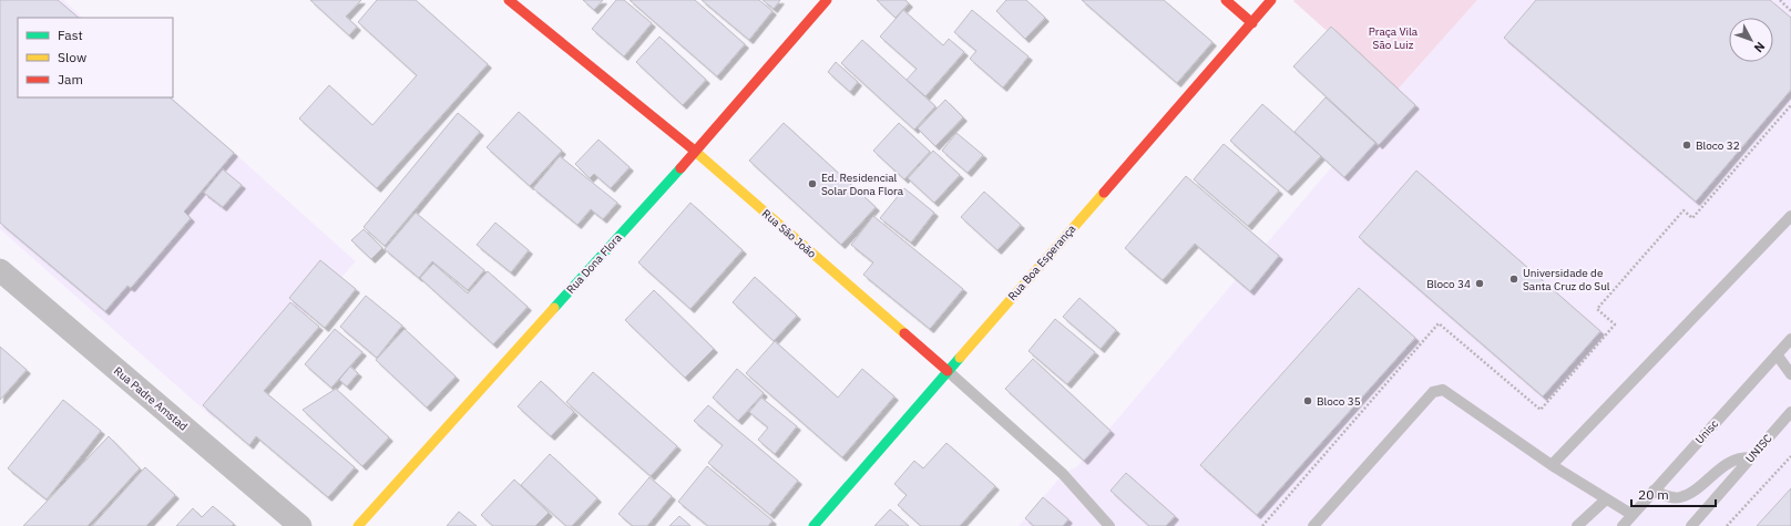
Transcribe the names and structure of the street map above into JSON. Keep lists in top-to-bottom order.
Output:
{
  "streets": {
    "street": [
      "Rua São João",
      "Rua Boa Esperança",
      "Rua Dona Flora",
      "Rua Padre Amstad"
    ],
    "lane": ["Unisc", "UNISC"]
  },
  "crossings": [
    ["Rua São João", "Rua Boa Esperança"],
    ["Rua São João", "Rua Dona Flora"]
  ],
  "parks": ["Praça Vila São Luiz"],
  "places": [
    "Bloco 32",
    "Ed. Residencial Solar Dona Flora",
    "Universidade de Santa Cruz do Sul",
    "Bloco 34",
    "Bloco 35"
  ],
  "legend": ["Fast", "Slow", "Jam"],
  "scale_bar": "20 m",
  "north": "bottom right"
}
